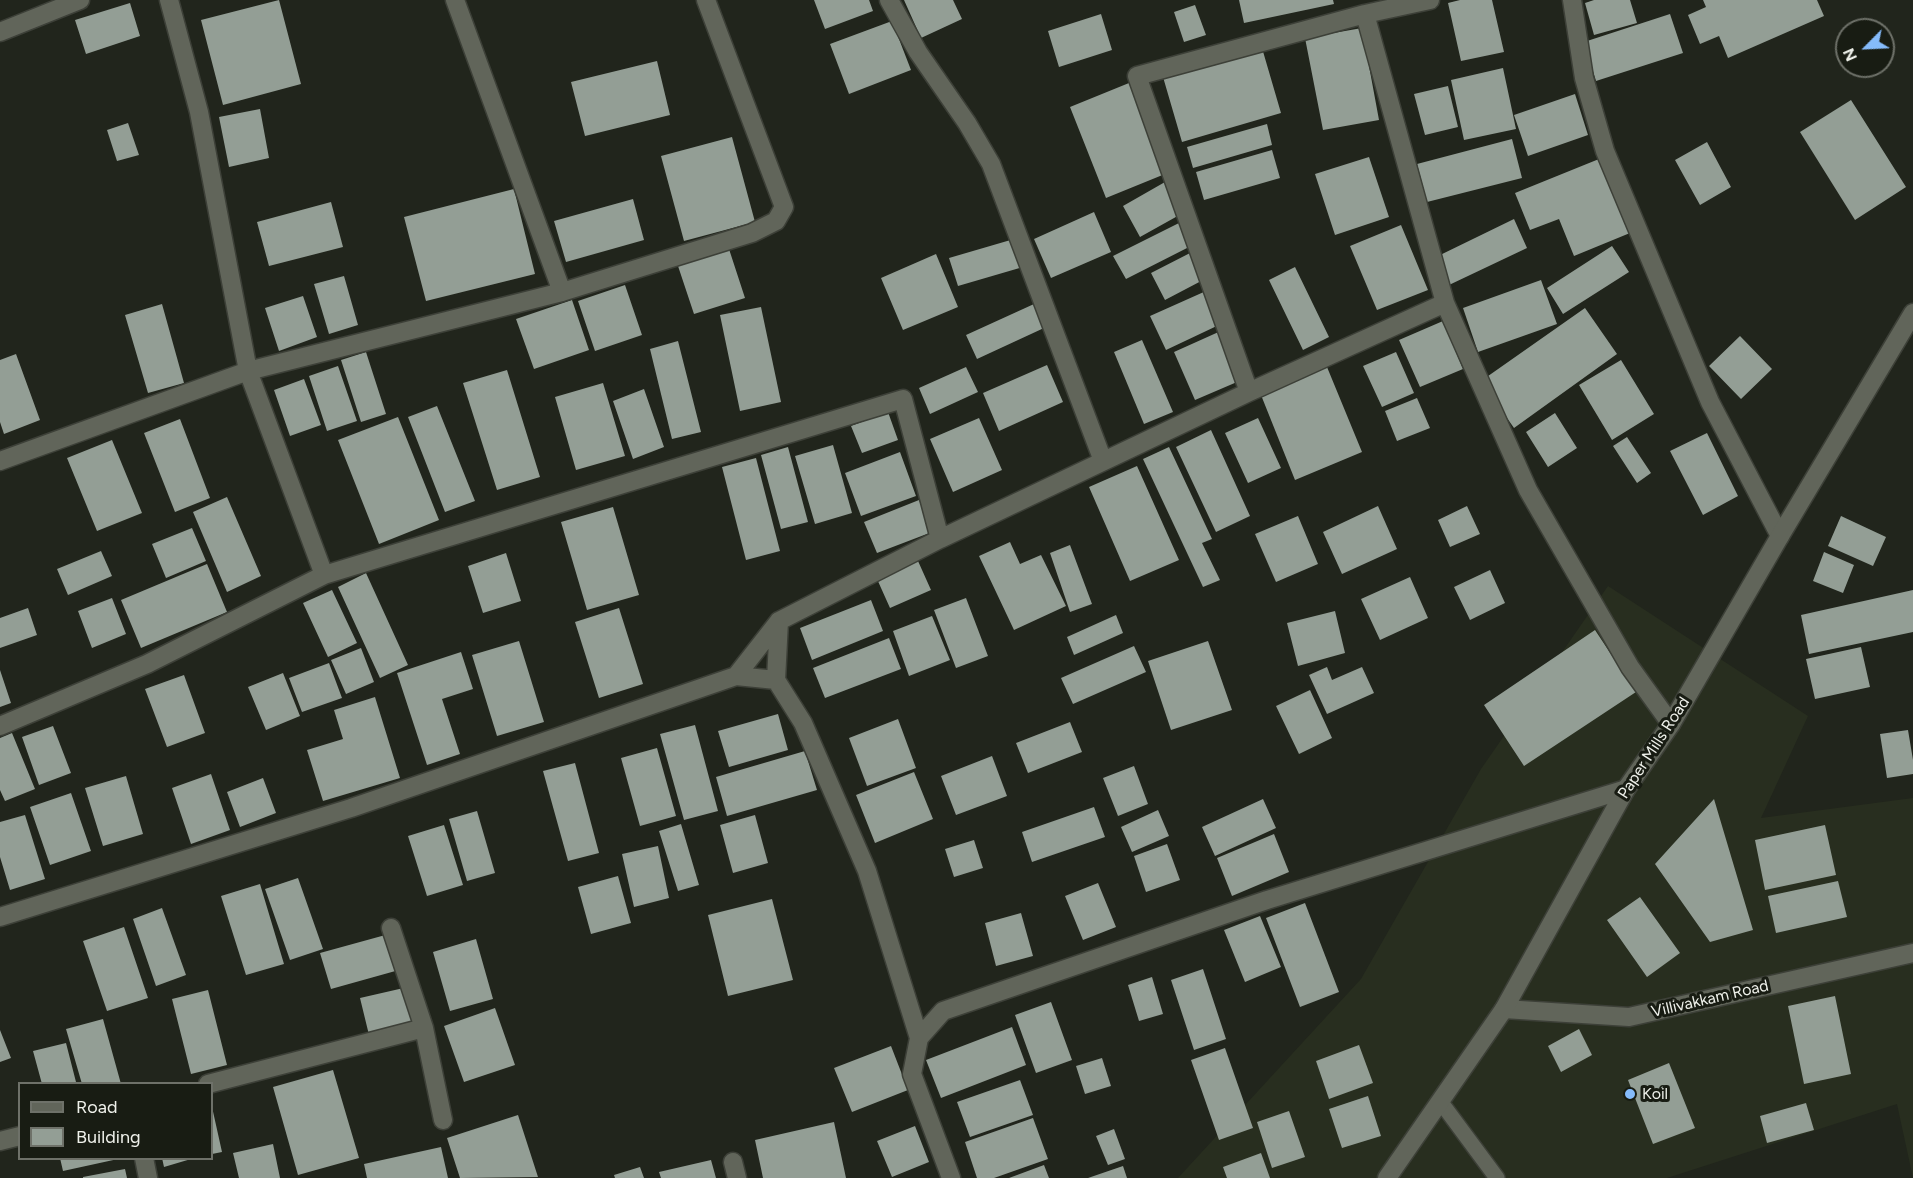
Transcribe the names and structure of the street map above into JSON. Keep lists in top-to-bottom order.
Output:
{
  "streets": {
    "street": ["Paper Mills Road", "Villivakkam Road"]
  },
  "crossings": [
    ["Paper Mills Road", "Villivakkam Road"]
  ],
  "places": ["Koil"],
  "legend": ["Road", "Building"],
  "north": "bottom left"
}
